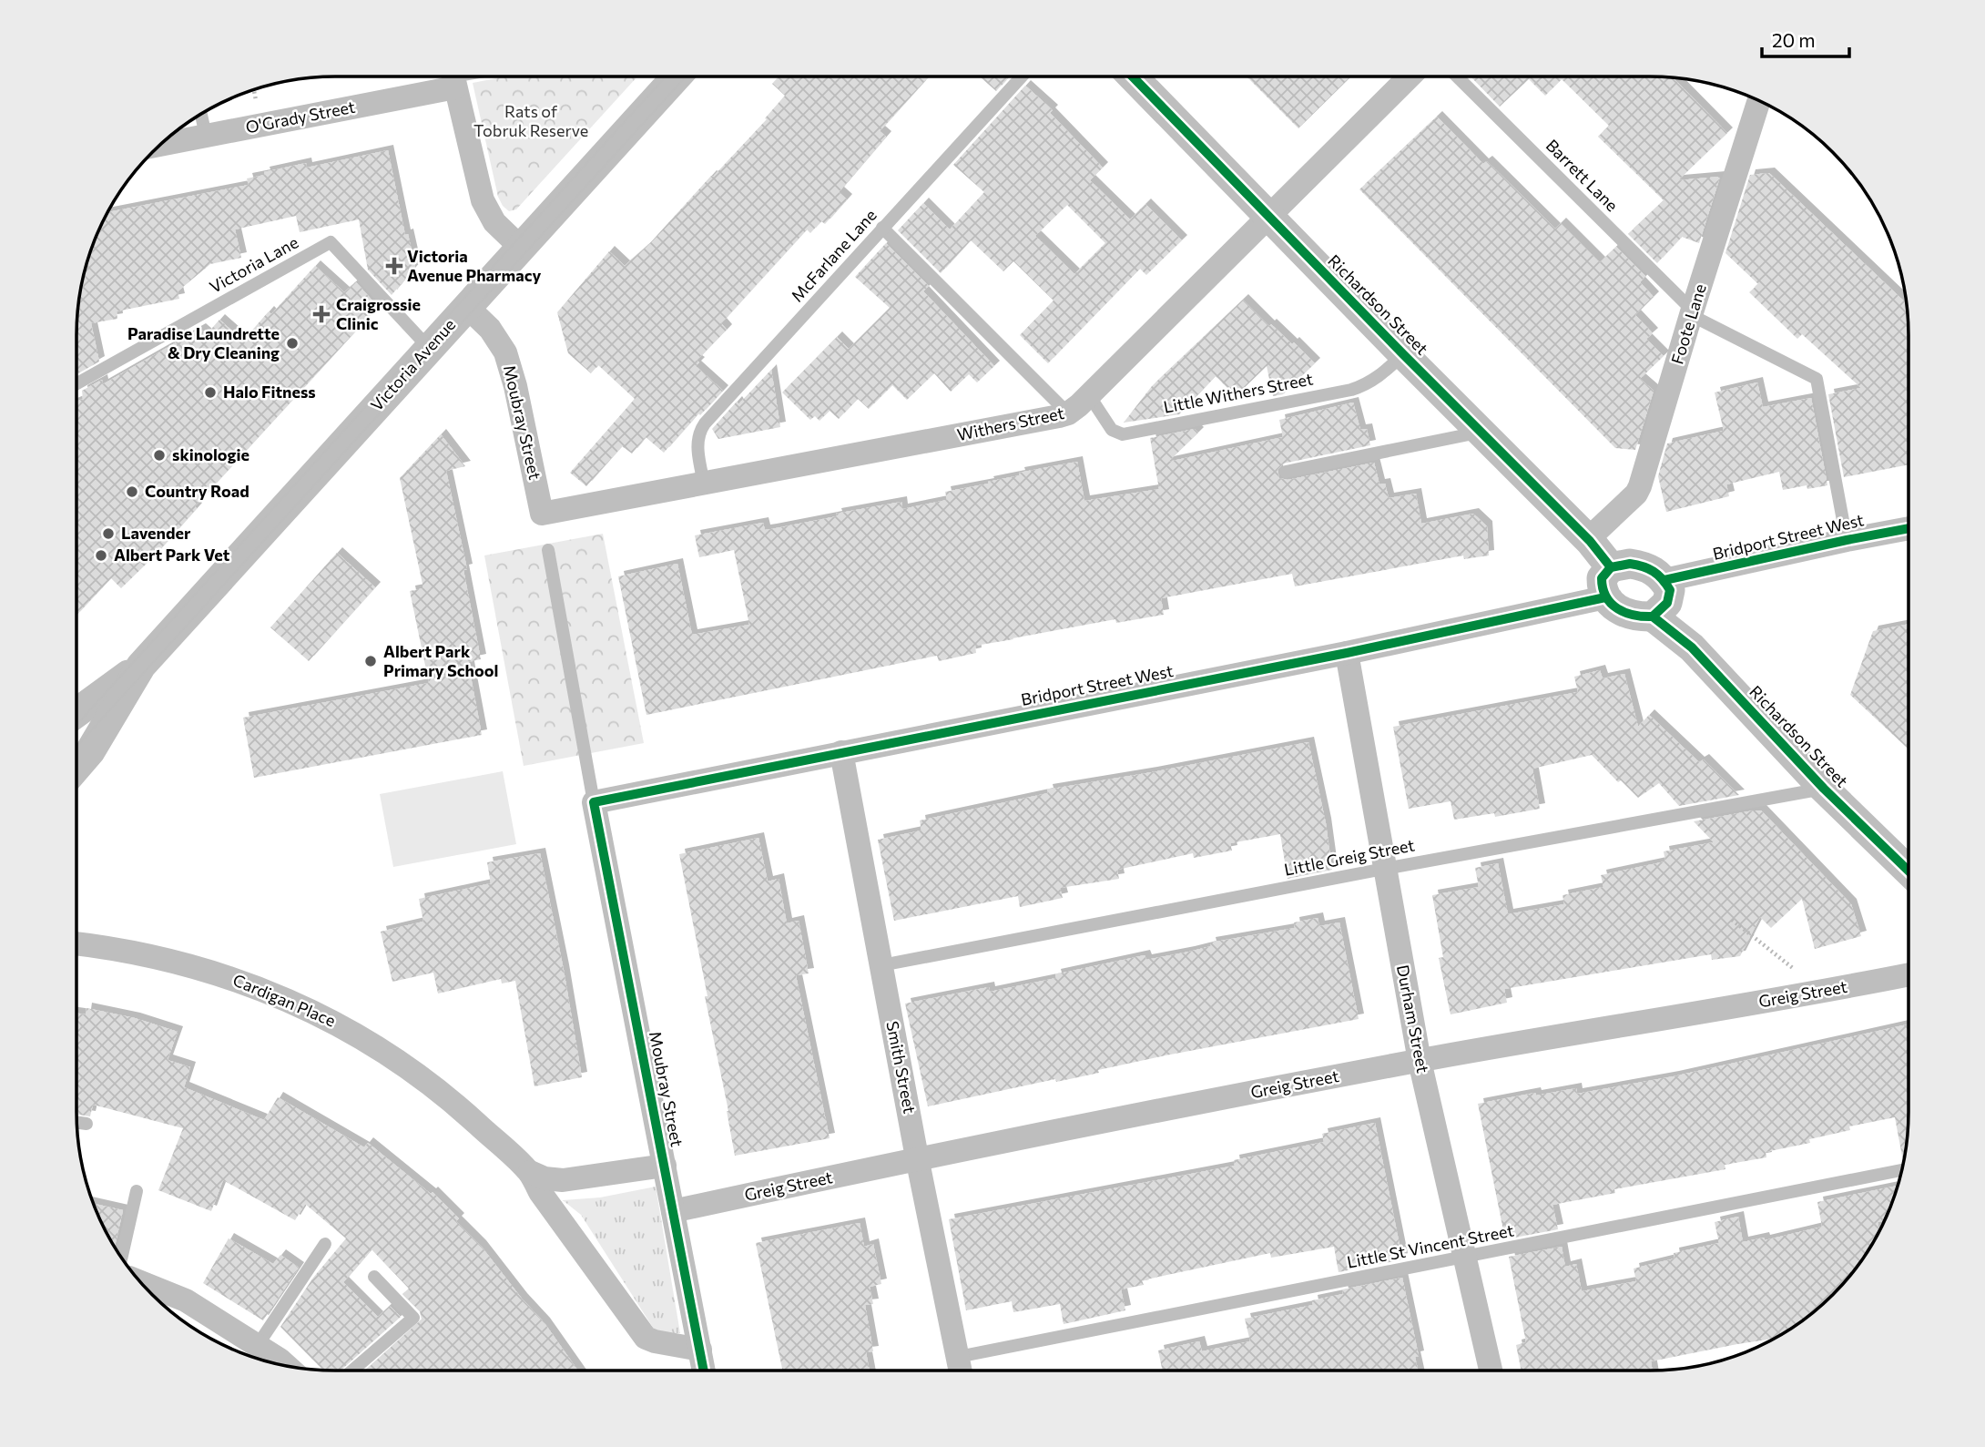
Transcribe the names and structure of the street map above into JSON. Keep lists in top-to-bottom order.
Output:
{
  "streets": {
    "street": [
      "O'Grady Street",
      "Richardson Street",
      "Foote Lane",
      "Victoria Avenue",
      "Moubray Street",
      "Withers Street",
      "Bridport Street West",
      "Greig Street",
      "Cardigan Place",
      "Durham Street",
      "Smith Street"
    ],
    "lane": [
      "Barrett Lane",
      "McFarlane Lane",
      "Victoria Lane",
      "Little Withers Street",
      "Little Greig Street",
      "Little St Vincent Street"
    ]
  },
  "crossings": [
    ["Barrett Lane", "Foote Lane"],
    ["Barrett Lane", "Bridport Street West"],
    ["McFarlane Lane", "Withers Street"],
    ["Victoria Lane", "Victoria Avenue"],
    ["Richardson Street", "Foote Lane"],
    ["Richardson Street", "Little Withers Street"],
    ["Richardson Street", "Withers Street"],
    ["Richardson Street", "Bridport Street West"],
    ["Richardson Street", "Little Greig Street"],
    ["Victoria Avenue", "Moubray Street"],
    ["Little Withers Street", "Withers Street"],
    ["Moubray Street", "Withers Street"],
    ["Moubray Street", "Bridport Street West"],
    ["Moubray Street", "Greig Street"],
    ["Moubray Street", "Cardigan Place"],
    ["Bridport Street West", "Durham Street"],
    ["Bridport Street West", "Smith Street"],
    ["Little Greig Street", "Durham Street"],
    ["Little Greig Street", "Smith Street"],
    ["Greig Street", "Durham Street"],
    ["Greig Street", "Smith Street"],
    ["Durham Street", "Little St Vincent Street"],
    ["Smith Street", "Little St Vincent Street"]
  ],
  "parks": ["Rats of Tobruk Reserve"],
  "places": {
    "health": ["Victoria Avenue Pharmacy", "Craigrossie Clinic"],
    "other": [
      "Paradise Laundrette & Dry Cleaning",
      "Halo Fitness",
      "skinologie",
      "Country Road",
      "Lavender",
      "Albert Park Vet",
      "Albert Park Primary School"
    ]
  },
  "scale_bar": "20 m"
}
